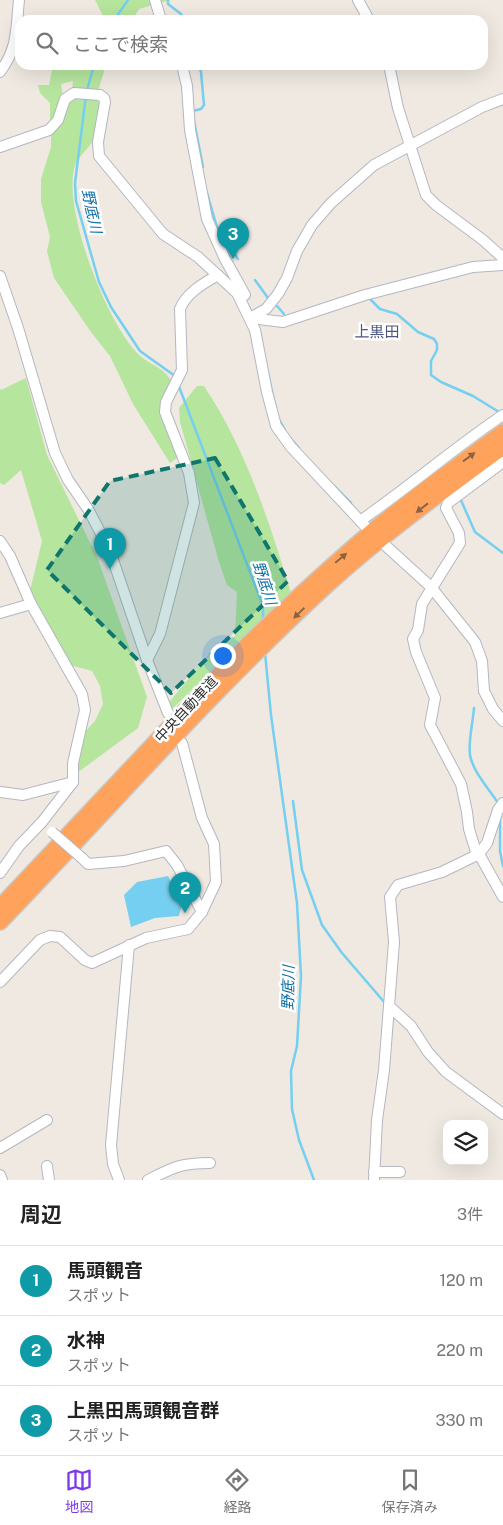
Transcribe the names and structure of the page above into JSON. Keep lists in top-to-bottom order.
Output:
{
  "streets": {
    "highway": ["中央自動車道"]
  },
  "districts": ["上黒田"],
  "water": ["野底川"],
  "page": {
    "search": "ここで検索",
    "pins": ["3", "1", "2"],
    "heading": ["周辺", "3件"],
    "list": [
      {
        "mark": "1",
        "name": "馬頭観音",
        "note": "スポット",
        "value": "120 m"
      },
      {
        "mark": "2",
        "name": "水神",
        "note": "スポット",
        "value": "220 m"
      },
      {
        "mark": "3",
        "name": "上黒田馬頭観音群",
        "note": "スポット",
        "value": "330 m"
      }
    ],
    "nav": ["地図", "経路", "保存済み"]
  }
}
